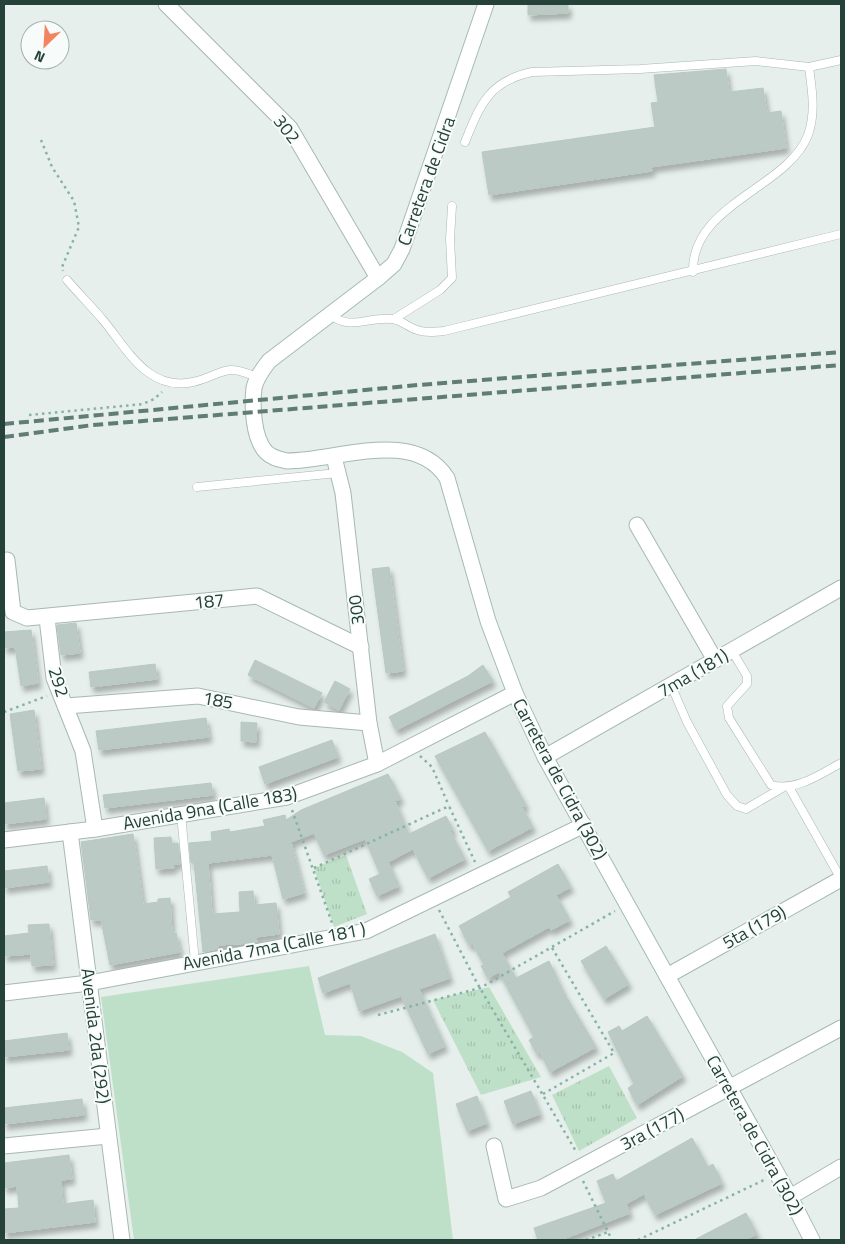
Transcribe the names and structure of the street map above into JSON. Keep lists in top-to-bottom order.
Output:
{
  "streets": {
    "street": [
      "302",
      "Carretera de Cidra",
      "187",
      "300",
      "7ma (181)",
      "292",
      "185",
      "Carretera de Cidra (302)",
      "Avenida 9na (Calle 183)",
      "5ta (179)",
      "Avenida 7ma (Calle 181 )",
      "Avenida 2da (292)",
      "3ra (177)"
    ]
  },
  "crossings": [
    ["302", "Carretera de Cidra"],
    ["Carretera de Cidra", "Carretera de Cidra (302)"],
    ["187", "300"],
    ["187", "292"],
    ["300", "185"],
    ["300", "Carretera de Cidra (302)"],
    ["300", "Avenida 9na (Calle 183)"],
    ["7ma (181)", "Carretera de Cidra (302)"],
    ["292", "185"],
    ["292", "Avenida 9na (Calle 183)"],
    ["Carretera de Cidra (302)", "Avenida 9na (Calle 183)"],
    ["Carretera de Cidra (302)", "5ta (179)"],
    ["Carretera de Cidra (302)", "Avenida 7ma (Calle 181 )"],
    ["Carretera de Cidra (302)", "3ra (177)"],
    ["Avenida 9na (Calle 183)", "Avenida 2da (292)"],
    ["Avenida 7ma (Calle 181 )", "Avenida 2da (292)"]
  ],
  "north": "bottom left"
}
